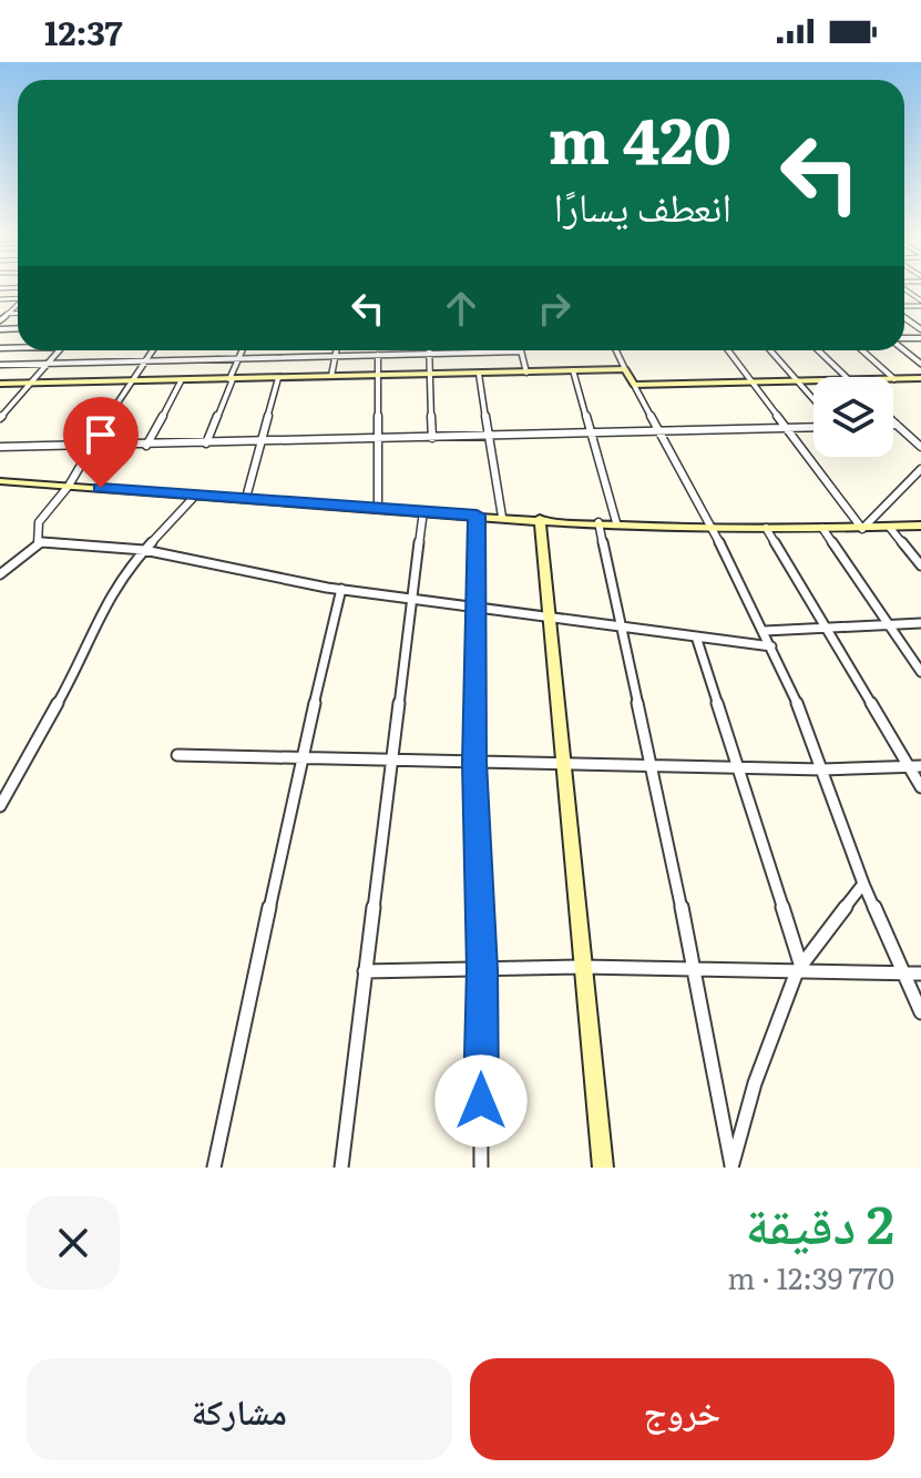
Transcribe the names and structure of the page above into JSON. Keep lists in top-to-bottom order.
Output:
{
  "page": {
    "status": "12:37",
    "turn": ["420 m", "انعطف يسارًا"],
    "heading": ["2 دقيقة", "770 m · 12:39"],
    "buttons": ["خروج", "مشاركة"]
  }
}
